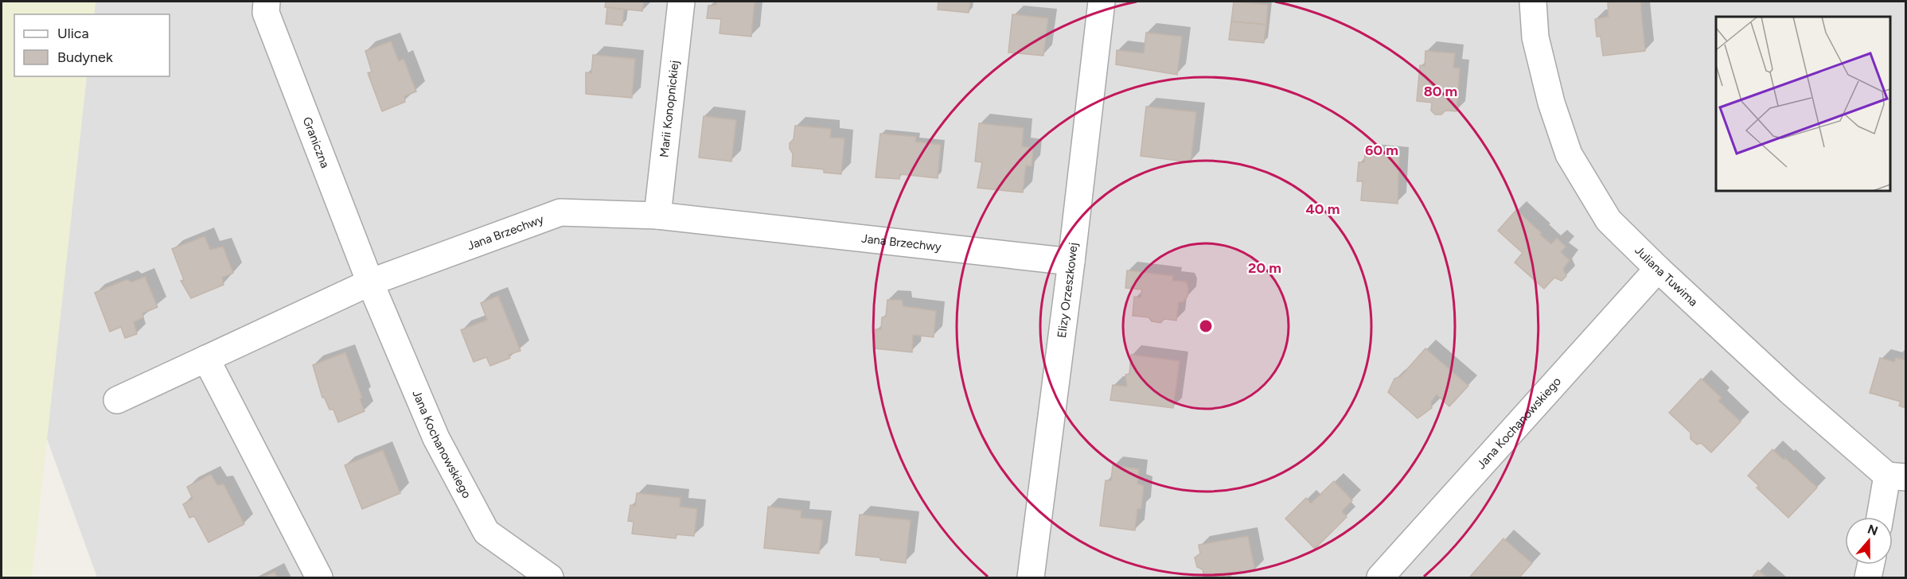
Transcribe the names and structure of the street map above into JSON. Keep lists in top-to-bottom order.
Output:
{
  "streets": {
    "street": [
      "Marii Konopnickiej",
      "Graniczna",
      "Jana Brzechwy",
      "Juliana Tuwima",
      "Elizy Orzeszkowej",
      "Jana Kochanowskiego"
    ]
  },
  "crossings": [
    ["Marii Konopnickiej", "Jana Brzechwy"],
    ["Graniczna", "Jana Brzechwy"],
    ["Graniczna", "Jana Kochanowskiego"],
    ["Jana Brzechwy", "Elizy Orzeszkowej"],
    ["Jana Brzechwy", "Jana Kochanowskiego"],
    ["Juliana Tuwima", "Jana Kochanowskiego"]
  ],
  "legend": ["Ulica", "Budynek"],
  "north": "top",
  "rings": [
    "80 m",
    "60 m",
    "40 m",
    "20 m"
  ]
}
